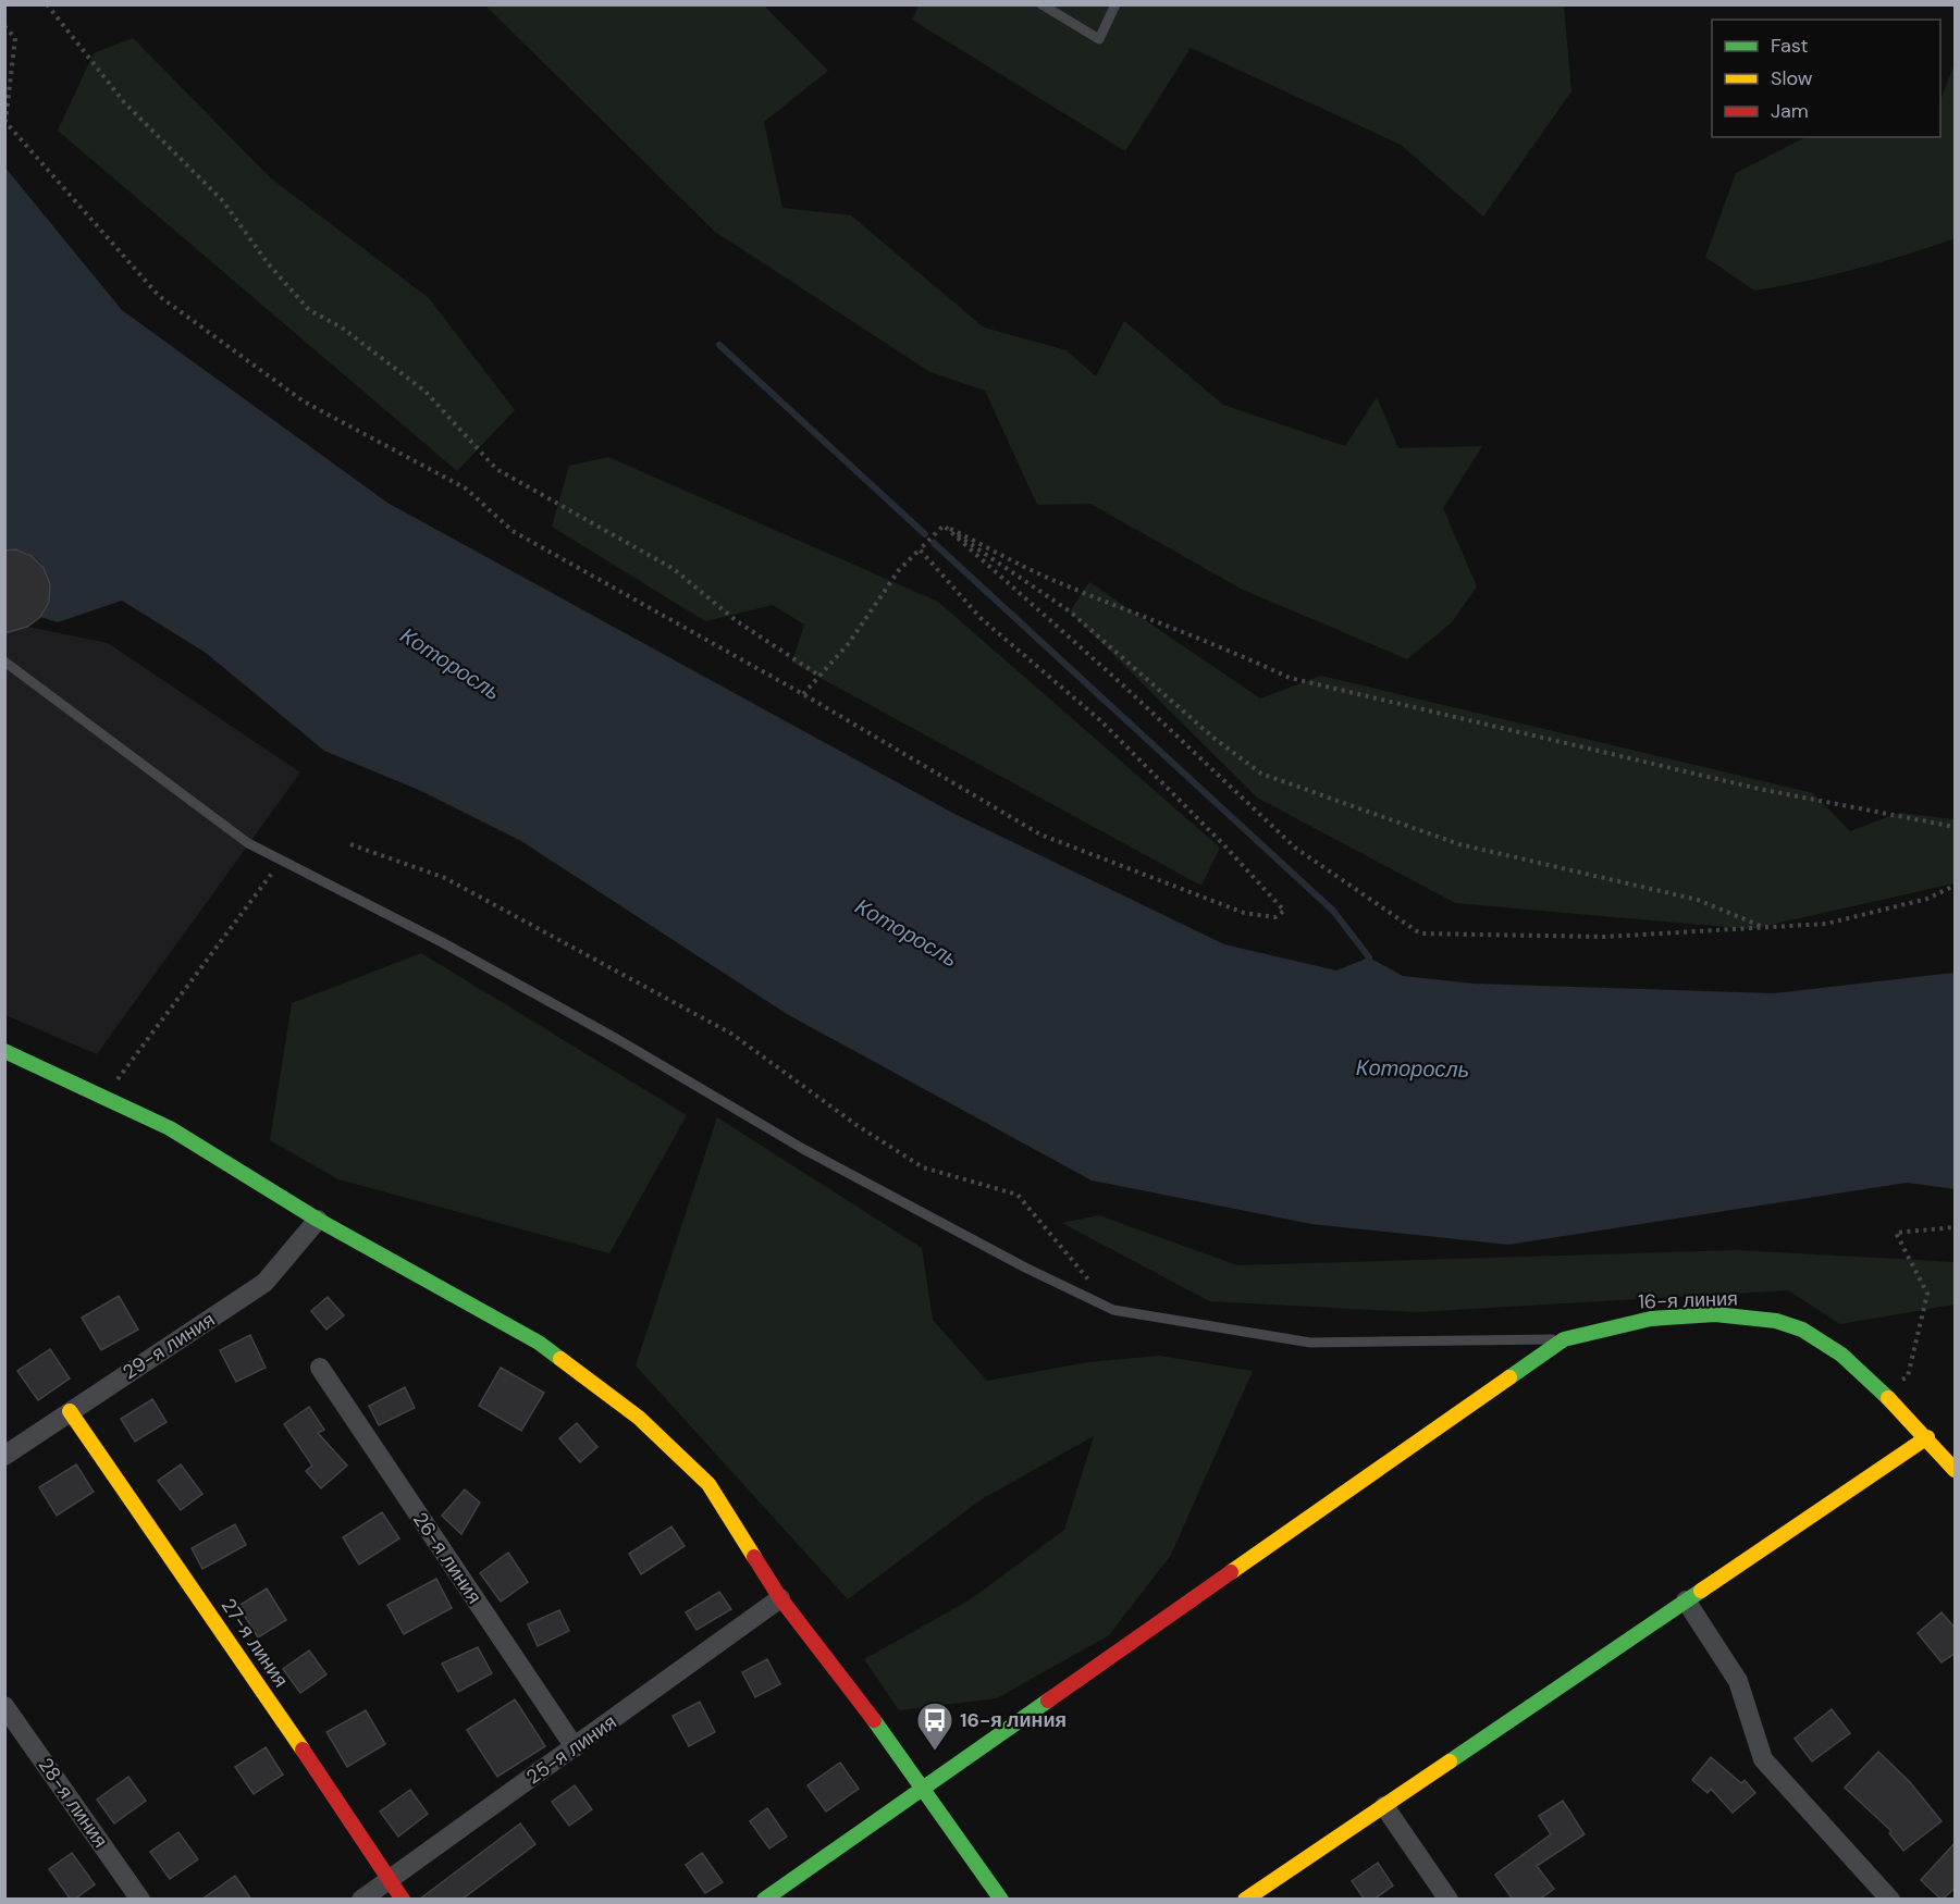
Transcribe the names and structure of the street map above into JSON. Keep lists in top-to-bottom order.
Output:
{
  "streets": {
    "street": [
      "16-я линия",
      "29-я линия",
      "26-я линия",
      "27-я линия",
      "25-я линия",
      "28-я линия"
    ]
  },
  "crossings": [
    ["29-я линия", "27-я линия"],
    ["26-я линия", "25-я линия"],
    ["27-я линия", "25-я линия"]
  ],
  "water": ["Которосль"],
  "places": {
    "bus stop": ["16-я линия"]
  },
  "legend": ["Fast", "Slow", "Jam"]
}
